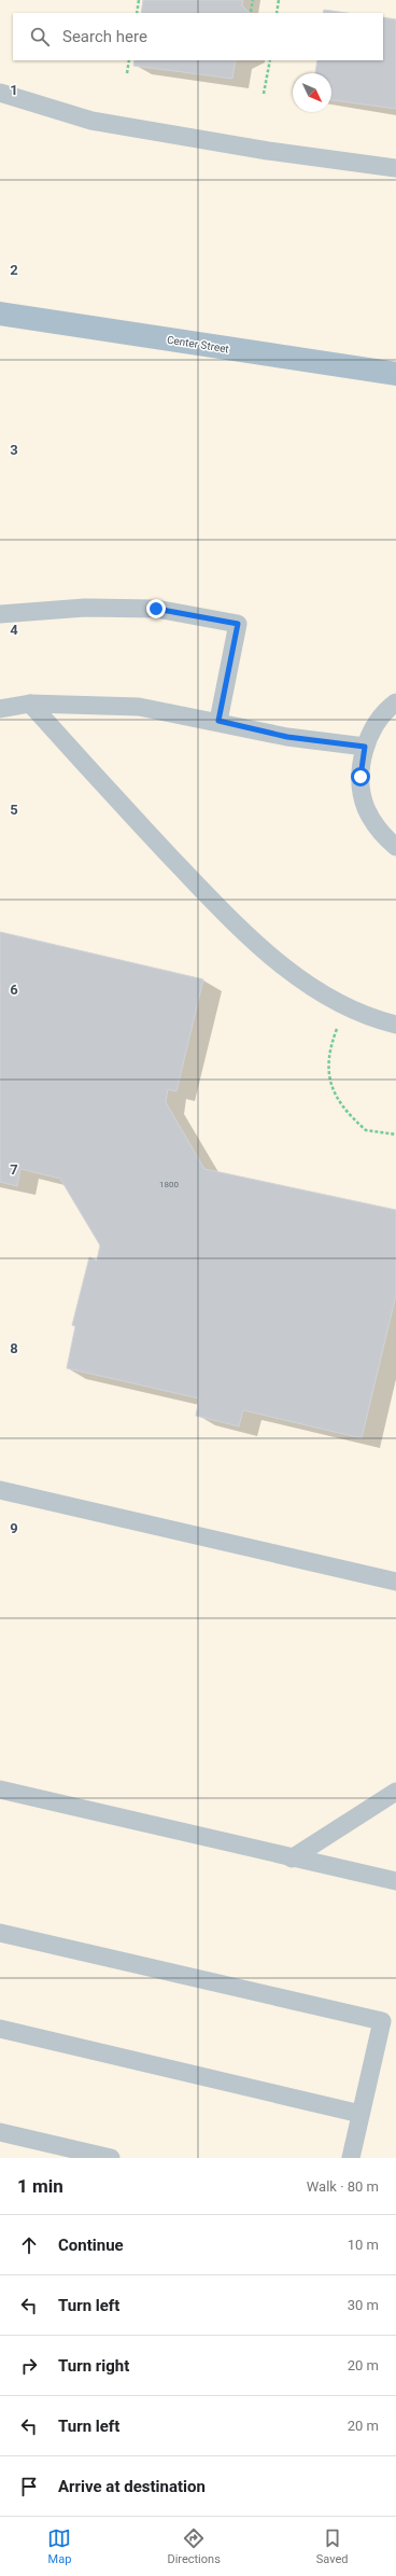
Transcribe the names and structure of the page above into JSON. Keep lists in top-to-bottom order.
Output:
{
  "streets": {
    "main road": ["Center Street"]
  },
  "house_numbers": ["1800"],
  "north": "bottom right",
  "page": {
    "search": "Search here",
    "heading": ["1 min", "Walk · 80 m"],
    "list": [
      ["Continue", "10 m"],
      ["Turn left", "30 m"],
      ["Turn right", "20 m"],
      ["Turn left", "20 m"],
      "Arrive at destination"
    ],
    "nav": ["Map", "Directions", "Saved"]
  },
  "grid": {
    "rows": [
      "1",
      "2",
      "3",
      "4",
      "5",
      "6",
      "7",
      "8",
      "9"
    ]
  }
}
